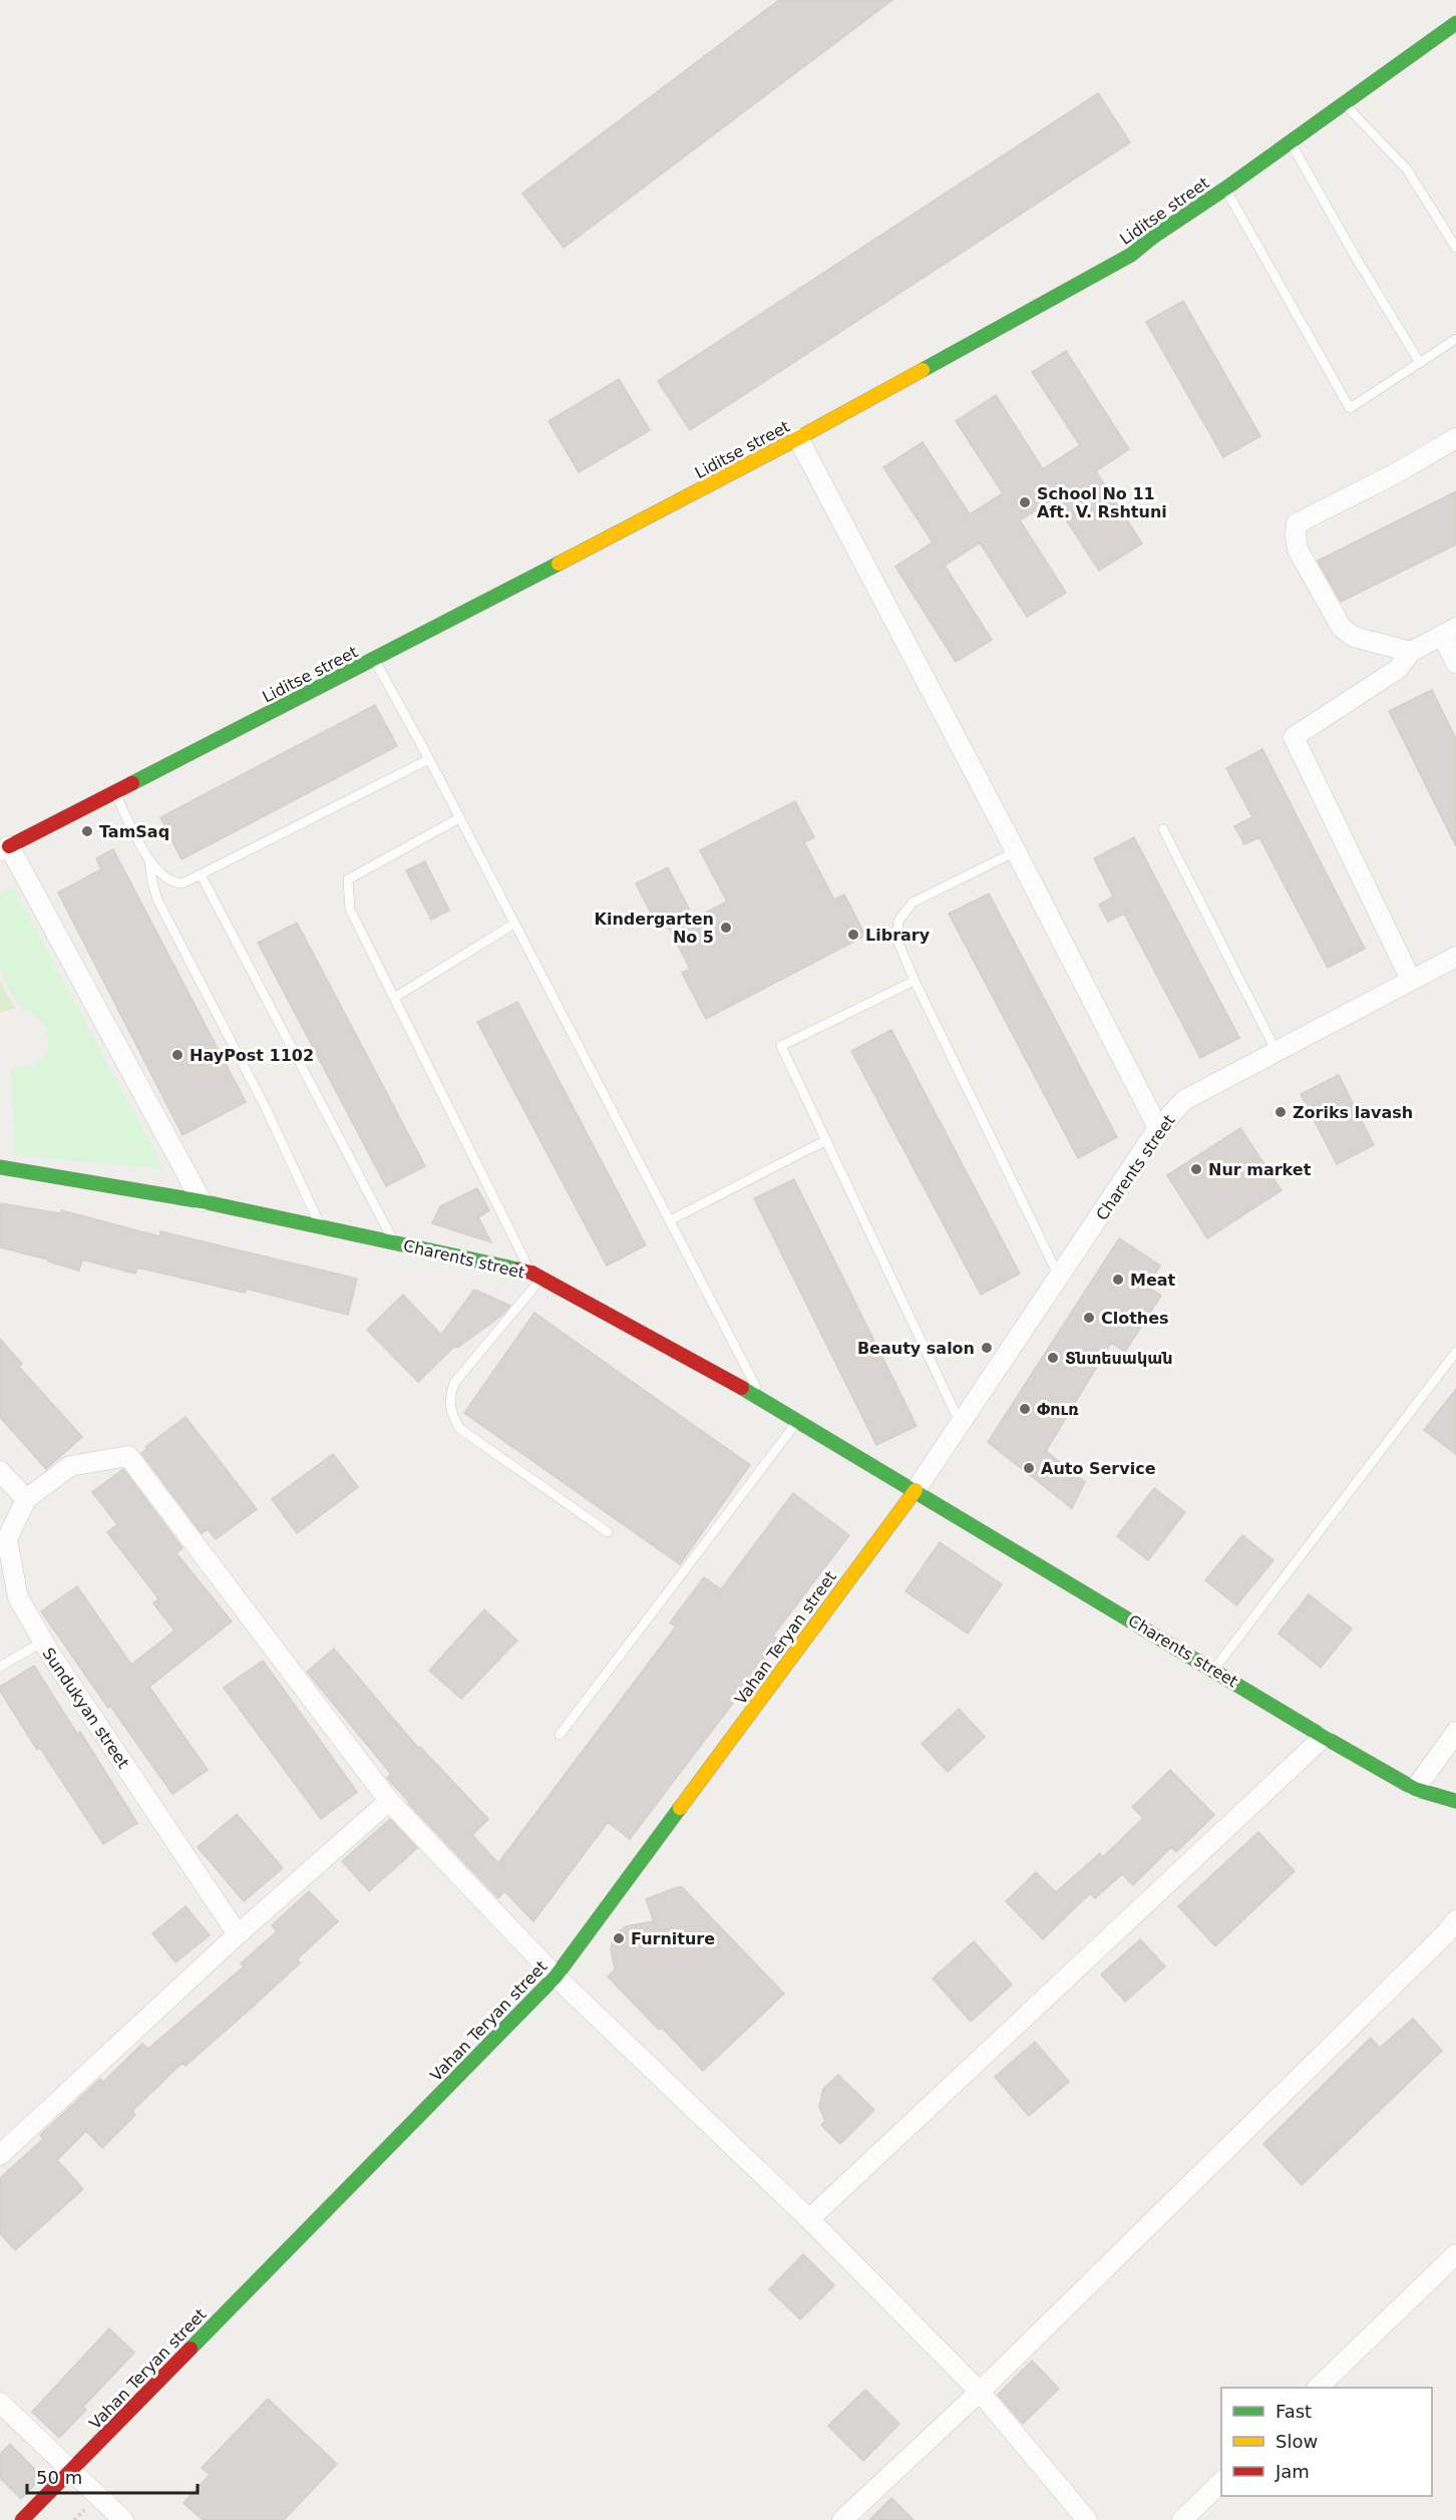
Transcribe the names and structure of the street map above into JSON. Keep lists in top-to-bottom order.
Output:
{
  "streets": {
    "street": [
      "Liditse street",
      "Charents street",
      "Vahan Teryan street",
      "Sundukyan street"
    ]
  },
  "crossings": [
    ["Charents street", "Vahan Teryan street"]
  ],
  "places": [
    "School No 11 Aft. V. Rshtuni",
    "TamSaq",
    "Kindergarten No 5",
    "Library",
    "HayPost 1102",
    "Zoriks lavash",
    "Nur market",
    "Meat",
    "Clothes",
    "Beauty salon",
    "Տնտեսական",
    "Փուռ",
    "Auto Service",
    "Furniture"
  ],
  "legend": ["Fast", "Slow", "Jam"],
  "scale_bar": "50 m"
}
